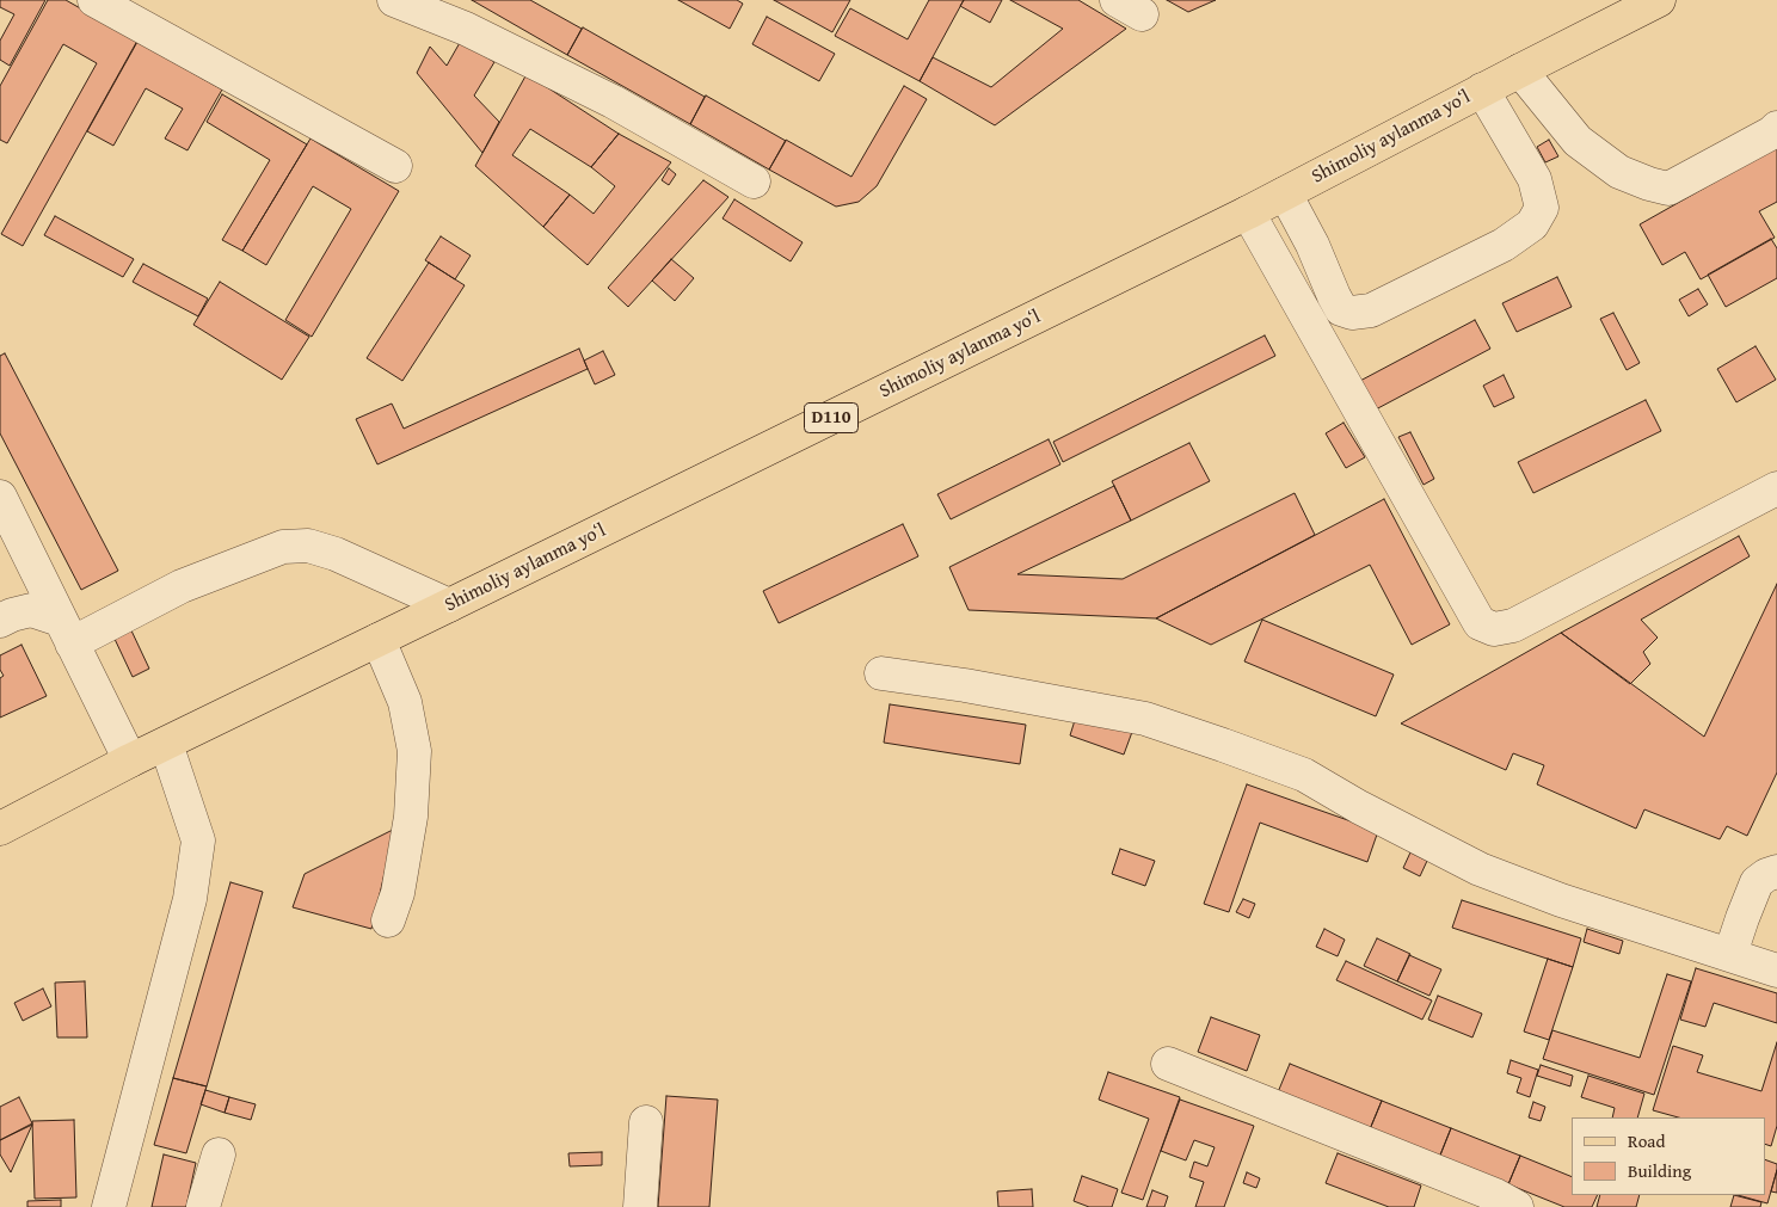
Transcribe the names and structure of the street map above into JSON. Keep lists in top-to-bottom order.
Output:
{
  "streets": {
    "main road": ["Shimoliy aylanma yoʻl", "D110"]
  },
  "legend": ["Road", "Building"]
}
